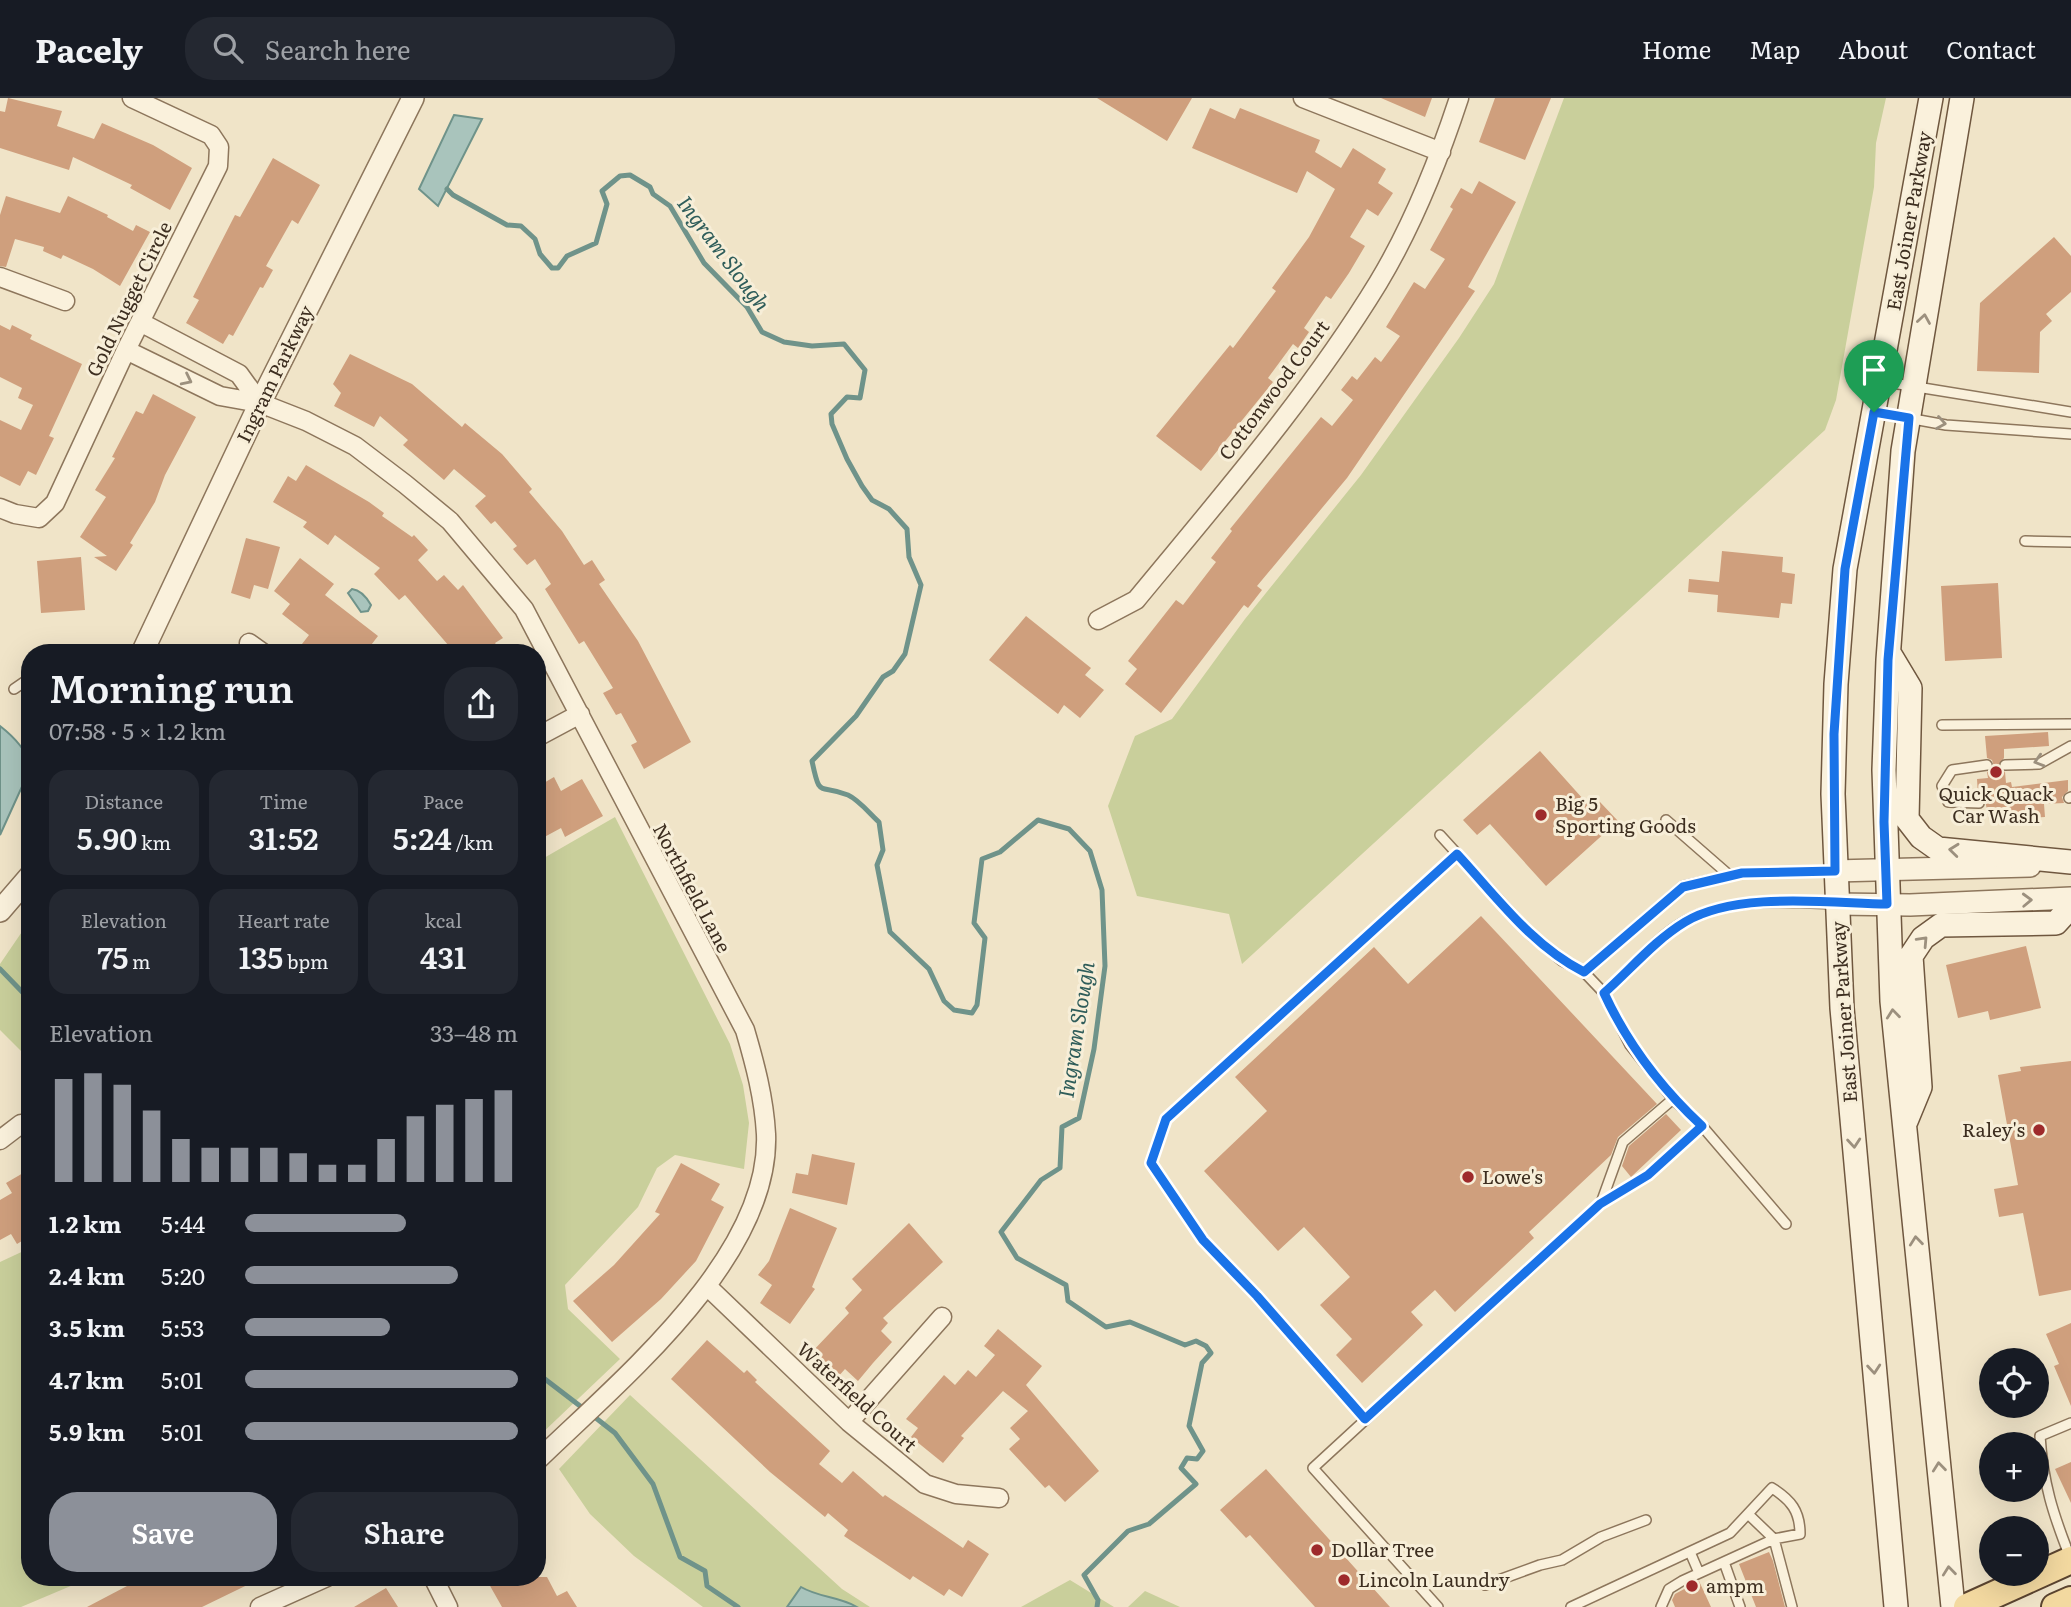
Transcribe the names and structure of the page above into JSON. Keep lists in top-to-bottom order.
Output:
{
  "streets": {
    "main road": ["East Joiner Parkway"],
    "street": [
      "Gold Nugget Circle",
      "Ingram Parkway",
      "Cottonwood Court",
      "Northfield Lane",
      "Waterfield Court"
    ]
  },
  "crossings": [
    ["Gold Nugget Circle", "Northfield Lane"],
    ["Ingram Parkway", "Northfield Lane"],
    ["Northfield Lane", "Waterfield Court"]
  ],
  "water": ["Ingram Slough"],
  "places": [
    "Quick Quack Car Wash",
    "Big 5 Sporting Goods",
    "Raley's",
    "Lowe's",
    "Dollar Tree",
    "Lincoln Laundry",
    "ampm"
  ],
  "page": {
    "header": "Pacely",
    "search": "Search here",
    "nav": [
      "Home",
      "Map",
      "About",
      "Contact"
    ],
    "heading": ["Morning run", "07:58 · 5 × 1.2 km"],
    "stats": [
      ["Distance", "5.90 km"],
      ["Time", "31:52"],
      ["Pace", "5:24 /km"],
      ["Elevation", "75 m"],
      ["Heart rate", "135 bpm"],
      ["kcal", "431"]
    ],
    "chart": ["Elevation", "33–48 m"],
    "list": [
      {
        "name": "1.2 km",
        "note": "5:44"
      },
      {
        "name": "2.4 km",
        "note": "5:20"
      },
      {
        "name": "3.5 km",
        "note": "5:53"
      },
      {
        "name": "4.7 km",
        "note": "5:01"
      },
      {
        "name": "5.9 km",
        "note": "5:01"
      }
    ],
    "map_buttons": ["+", "−"],
    "buttons": ["Save", "Share"]
  }
}
